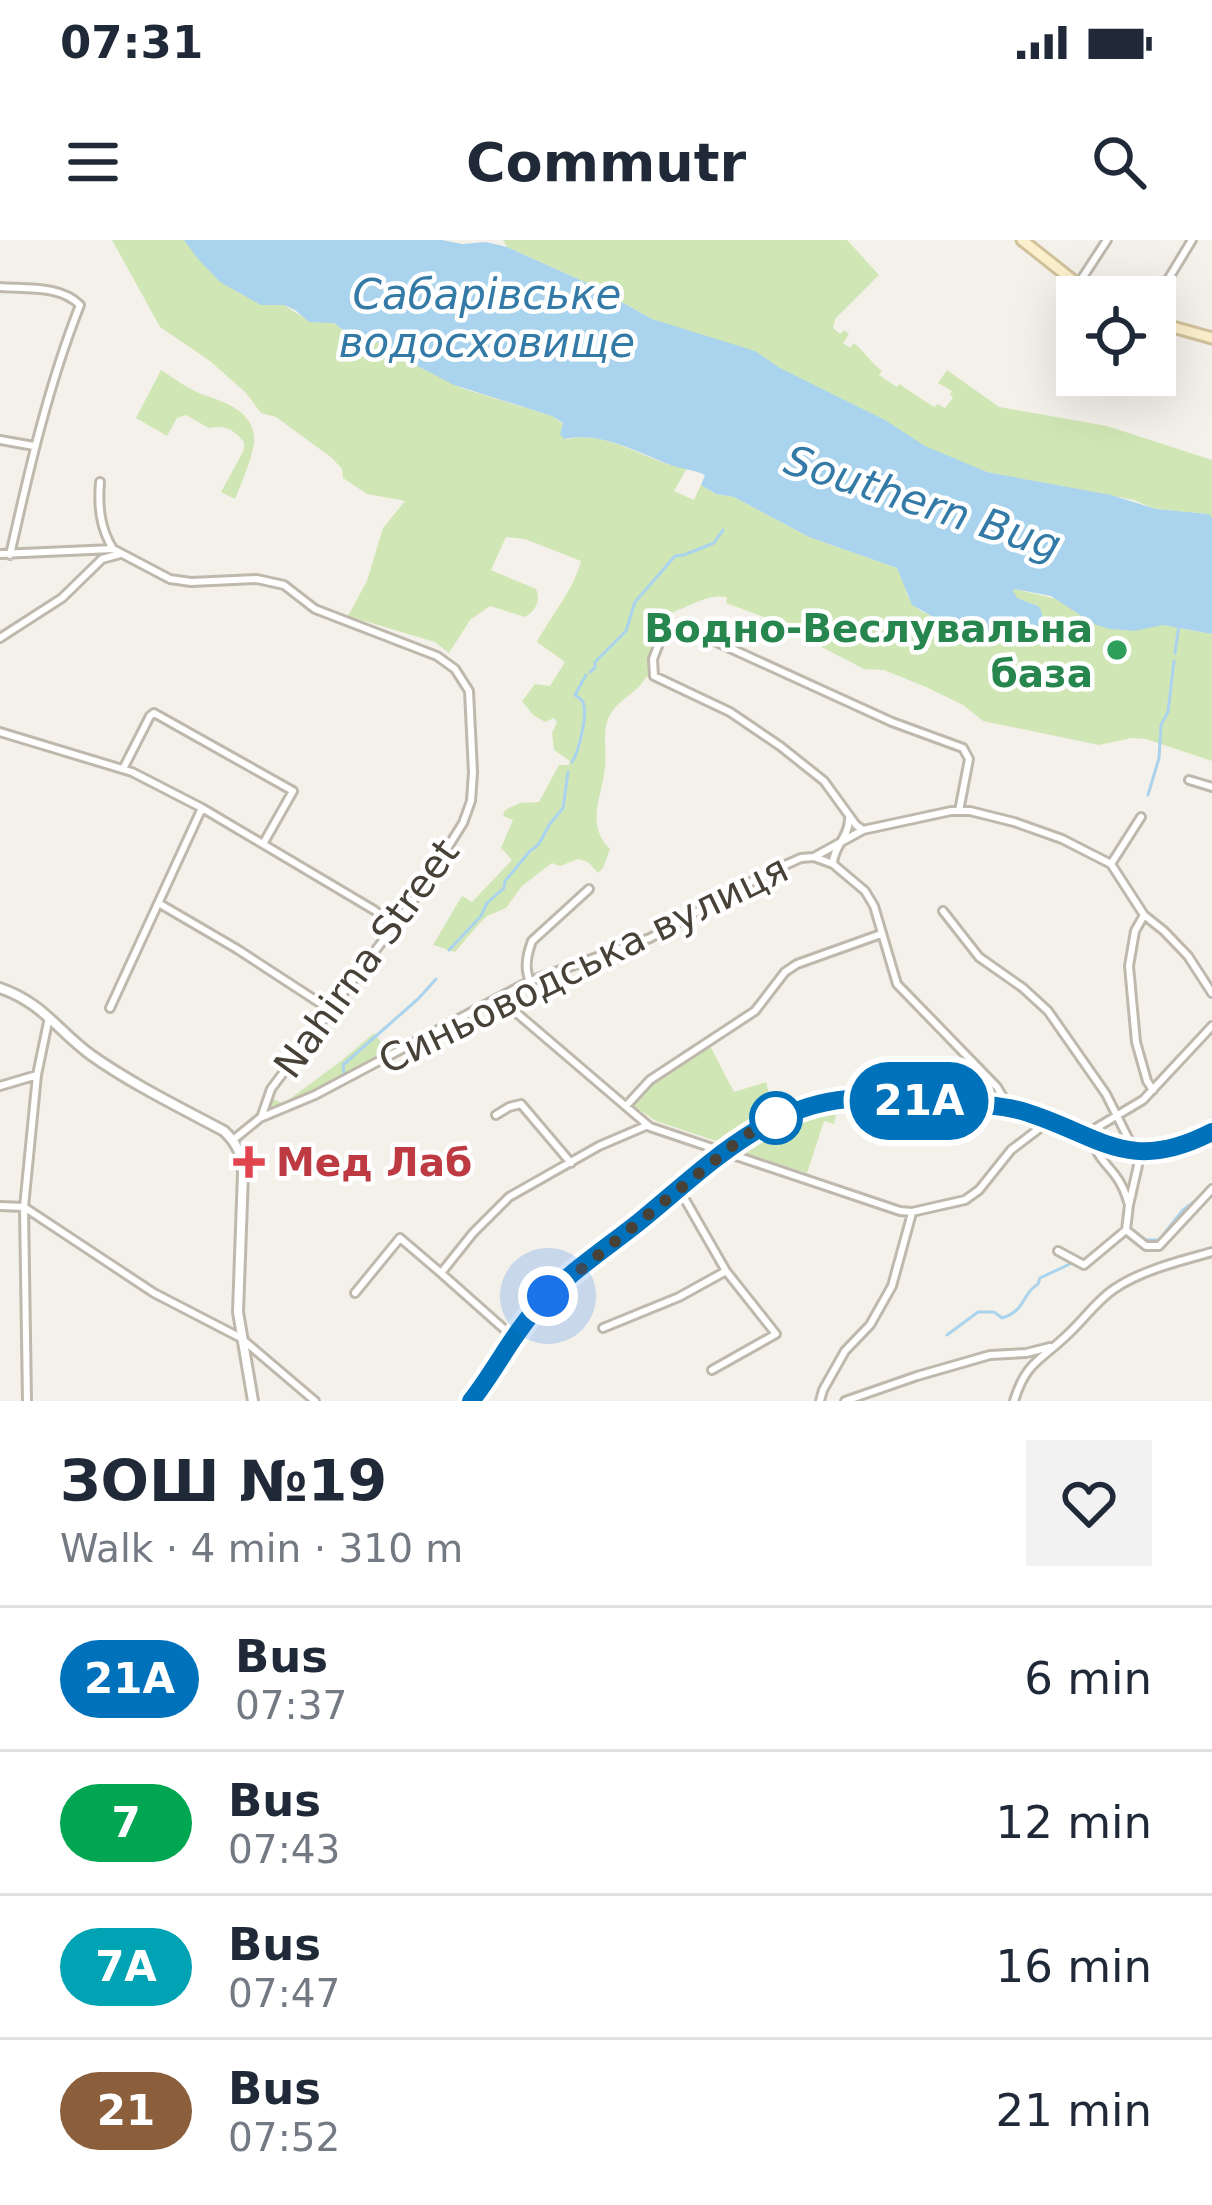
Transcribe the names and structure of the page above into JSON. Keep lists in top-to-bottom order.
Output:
{
  "streets": {
    "street": ["Nahirna Street", "Синьоводська вулиця"]
  },
  "crossings": [
    ["Nahirna Street", "Синьоводська вулиця"]
  ],
  "water": ["Сабарівське водосховище", "Southern Bug"],
  "places": {
    "other": ["Водно-Веслувальна база"],
    "health": ["Мед Лаб"]
  },
  "lines": ["bus line 21А"],
  "page": {
    "status": "07:31",
    "header": "Commutr",
    "on_map": "21А",
    "heading": ["ЗОШ №19", "Walk · 4 min · 310 m"],
    "list": [
      {
        "mark": "21А",
        "name": "Bus",
        "note": "07:37",
        "value": "6 min"
      },
      {
        "mark": "7",
        "name": "Bus",
        "note": "07:43",
        "value": "12 min"
      },
      {
        "mark": "7А",
        "name": "Bus",
        "note": "07:47",
        "value": "16 min"
      },
      {
        "mark": "21",
        "name": "Bus",
        "note": "07:52",
        "value": "21 min"
      }
    ]
  }
}
